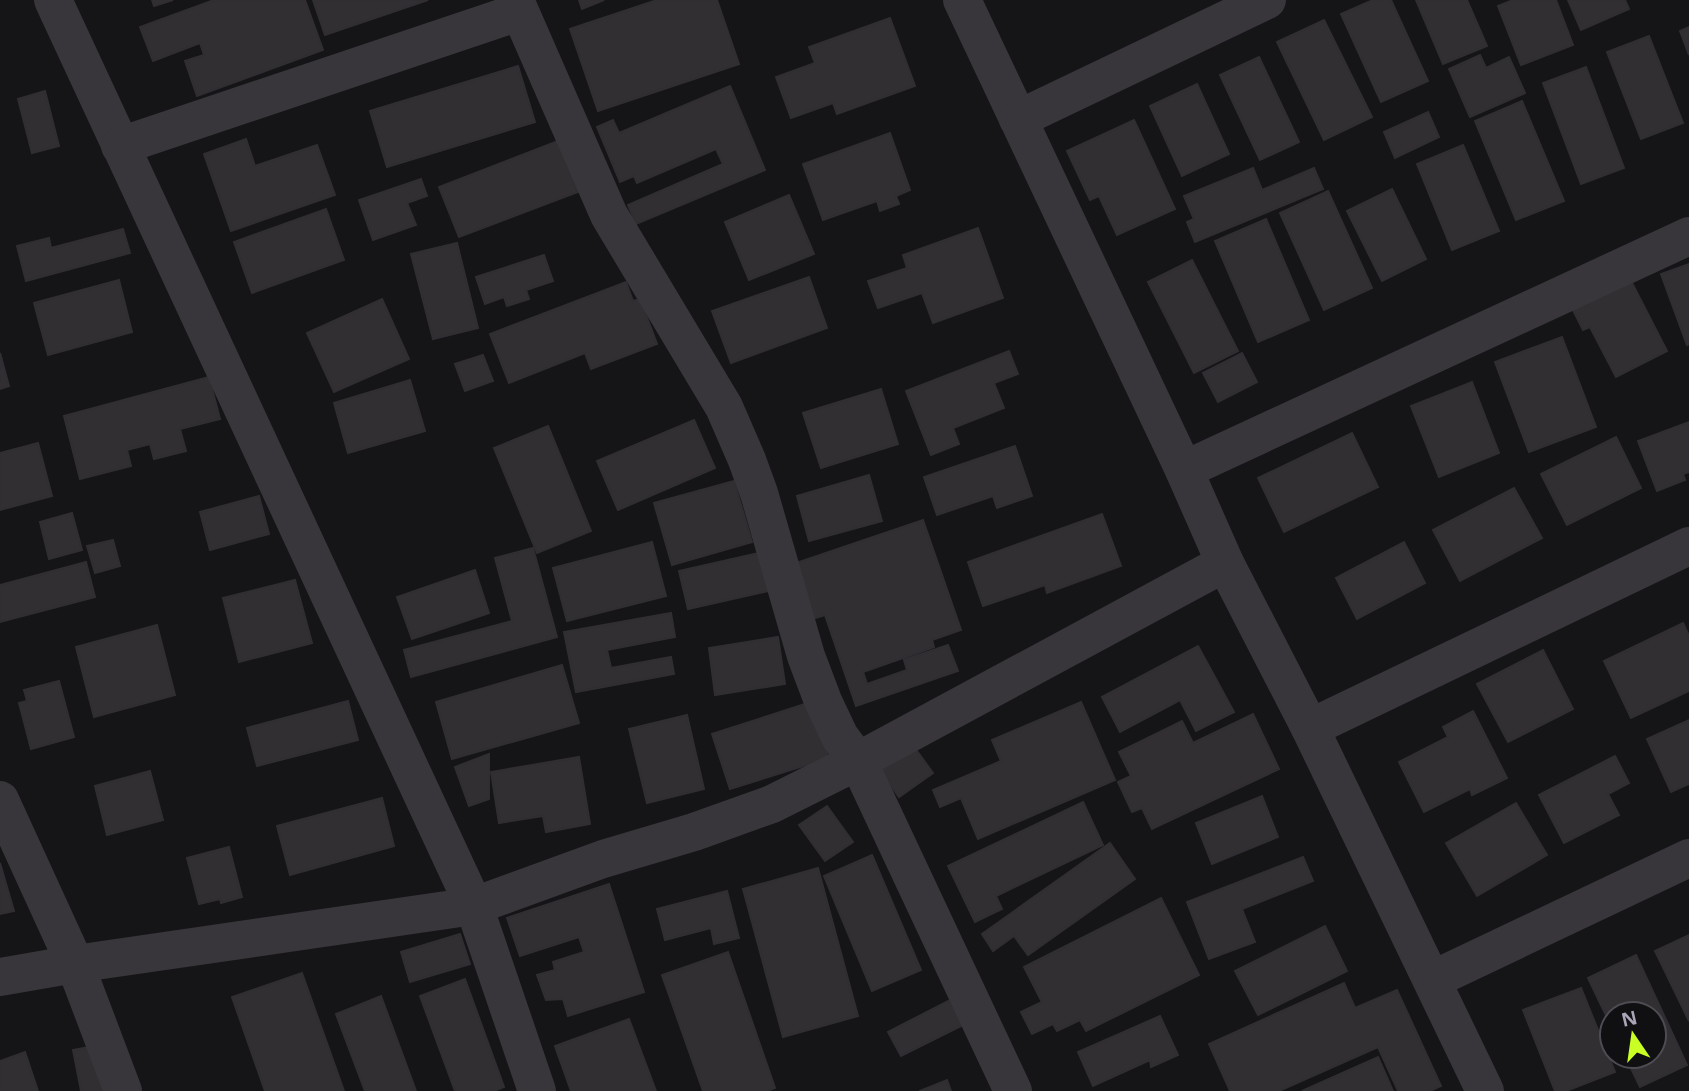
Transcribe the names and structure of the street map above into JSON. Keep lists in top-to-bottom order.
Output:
{
  "north": "top"
}
